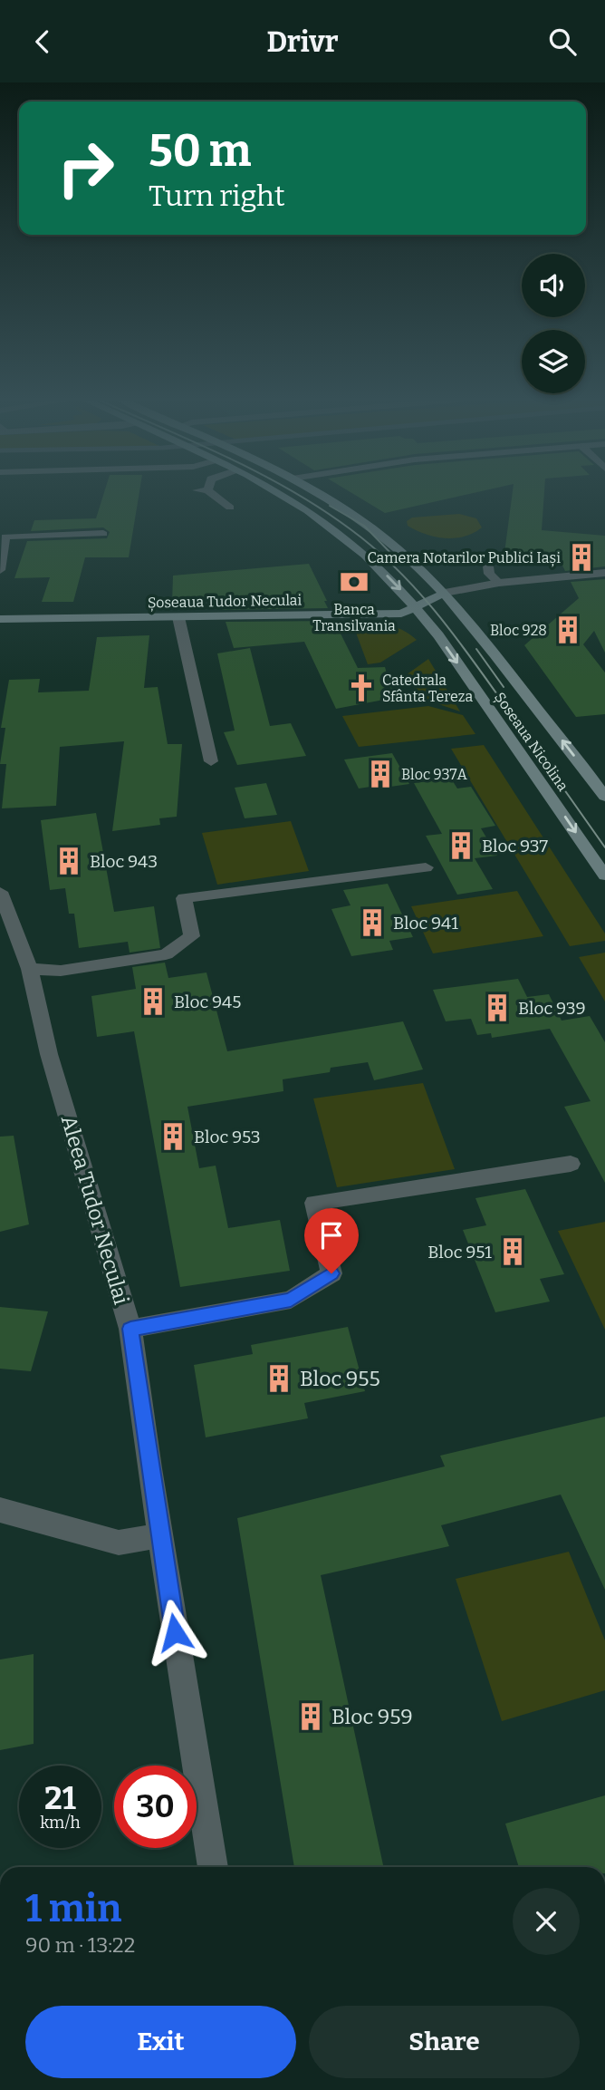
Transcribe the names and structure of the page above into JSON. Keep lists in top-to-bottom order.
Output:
{
  "streets": {
    "main road": ["Șoseaua Tudor Neculai", "Șoseaua Nicolina"],
    "street": ["Aleea Tudor Neculai"]
  },
  "crossings": [
    ["Șoseaua Tudor Neculai", "Șoseaua Nicolina"]
  ],
  "places": {
    "building": [
      "Camera Notarilor Publici Iași",
      "Bloc 928",
      "Bloc 937A",
      "Bloc 937",
      "Bloc 943",
      "Bloc 941",
      "Bloc 945",
      "Bloc 939",
      "Bloc 953",
      "Bloc 951",
      "Bloc 955",
      "Bloc 959"
    ],
    "bank": ["Banca Transilvania"],
    "church": ["Catedrala Sfânta Tereza"]
  },
  "page": {
    "header": "Drivr",
    "turn": ["50 m", "Turn right"],
    "speed": "21 km/h",
    "limit": "30",
    "heading": ["1 min", "90 m · 13:22"],
    "buttons": ["Exit", "Share"]
  }
}
